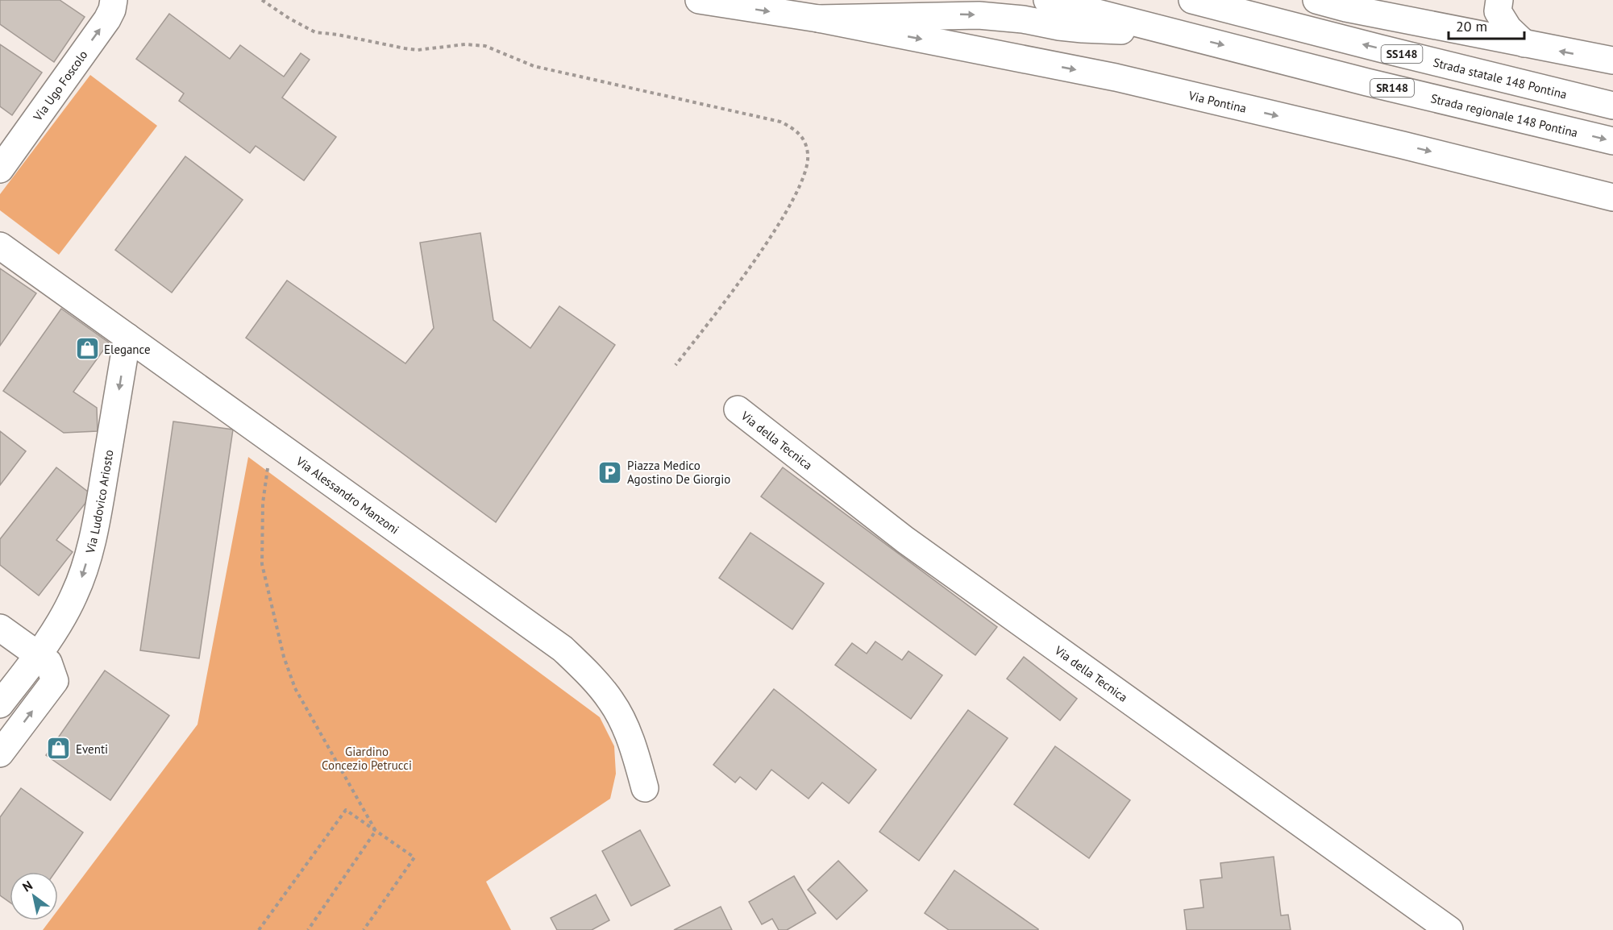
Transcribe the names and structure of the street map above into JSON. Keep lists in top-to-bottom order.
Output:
{
  "streets": {
    "main road": [
      "SS148",
      "Strada statale 148 Pontina",
      "Via Ugo Foscolo",
      "SR148",
      "Via Pontina",
      "Strada regionale 148 Pontina",
      "Via della Tecnica",
      "Via Alessandro Manzoni",
      "Via Ludovico Ariosto"
    ]
  },
  "crossings": [
    ["Via Alessandro Manzoni", "Via Ludovico Ariosto"]
  ],
  "one_way": ["Via Ugo Foscolo", "Via Ludovico Ariosto"],
  "parks": ["Giardino Concezio Petrucci"],
  "places": {
    "shop": ["Elegance", "Eventi"],
    "parking": ["Piazza Medico Agostino De Giorgio"]
  },
  "scale_bar": "20 m",
  "north": "top left"
}
